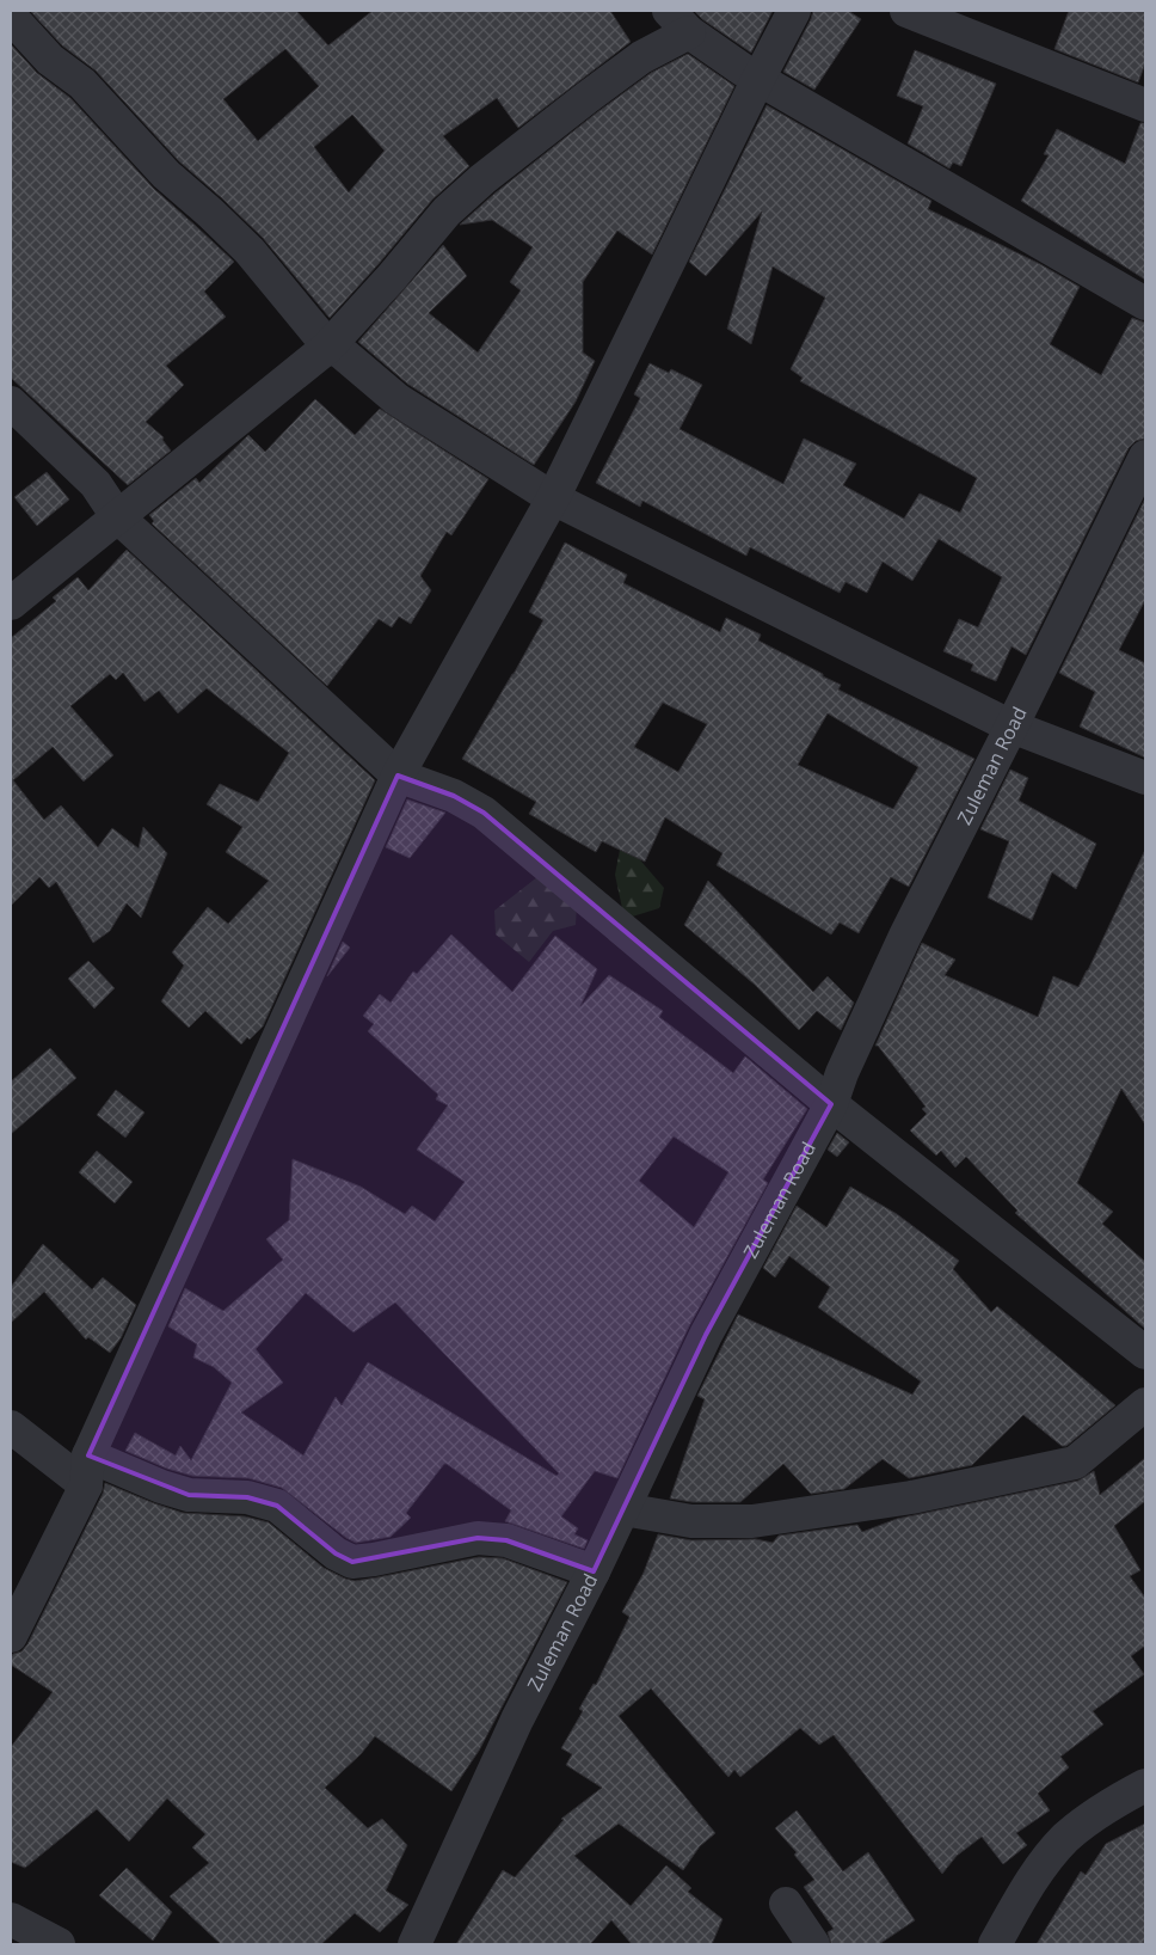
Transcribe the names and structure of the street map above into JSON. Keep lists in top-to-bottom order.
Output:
{
  "streets": {
    "street": ["Zuleman Road"]
  }
}
